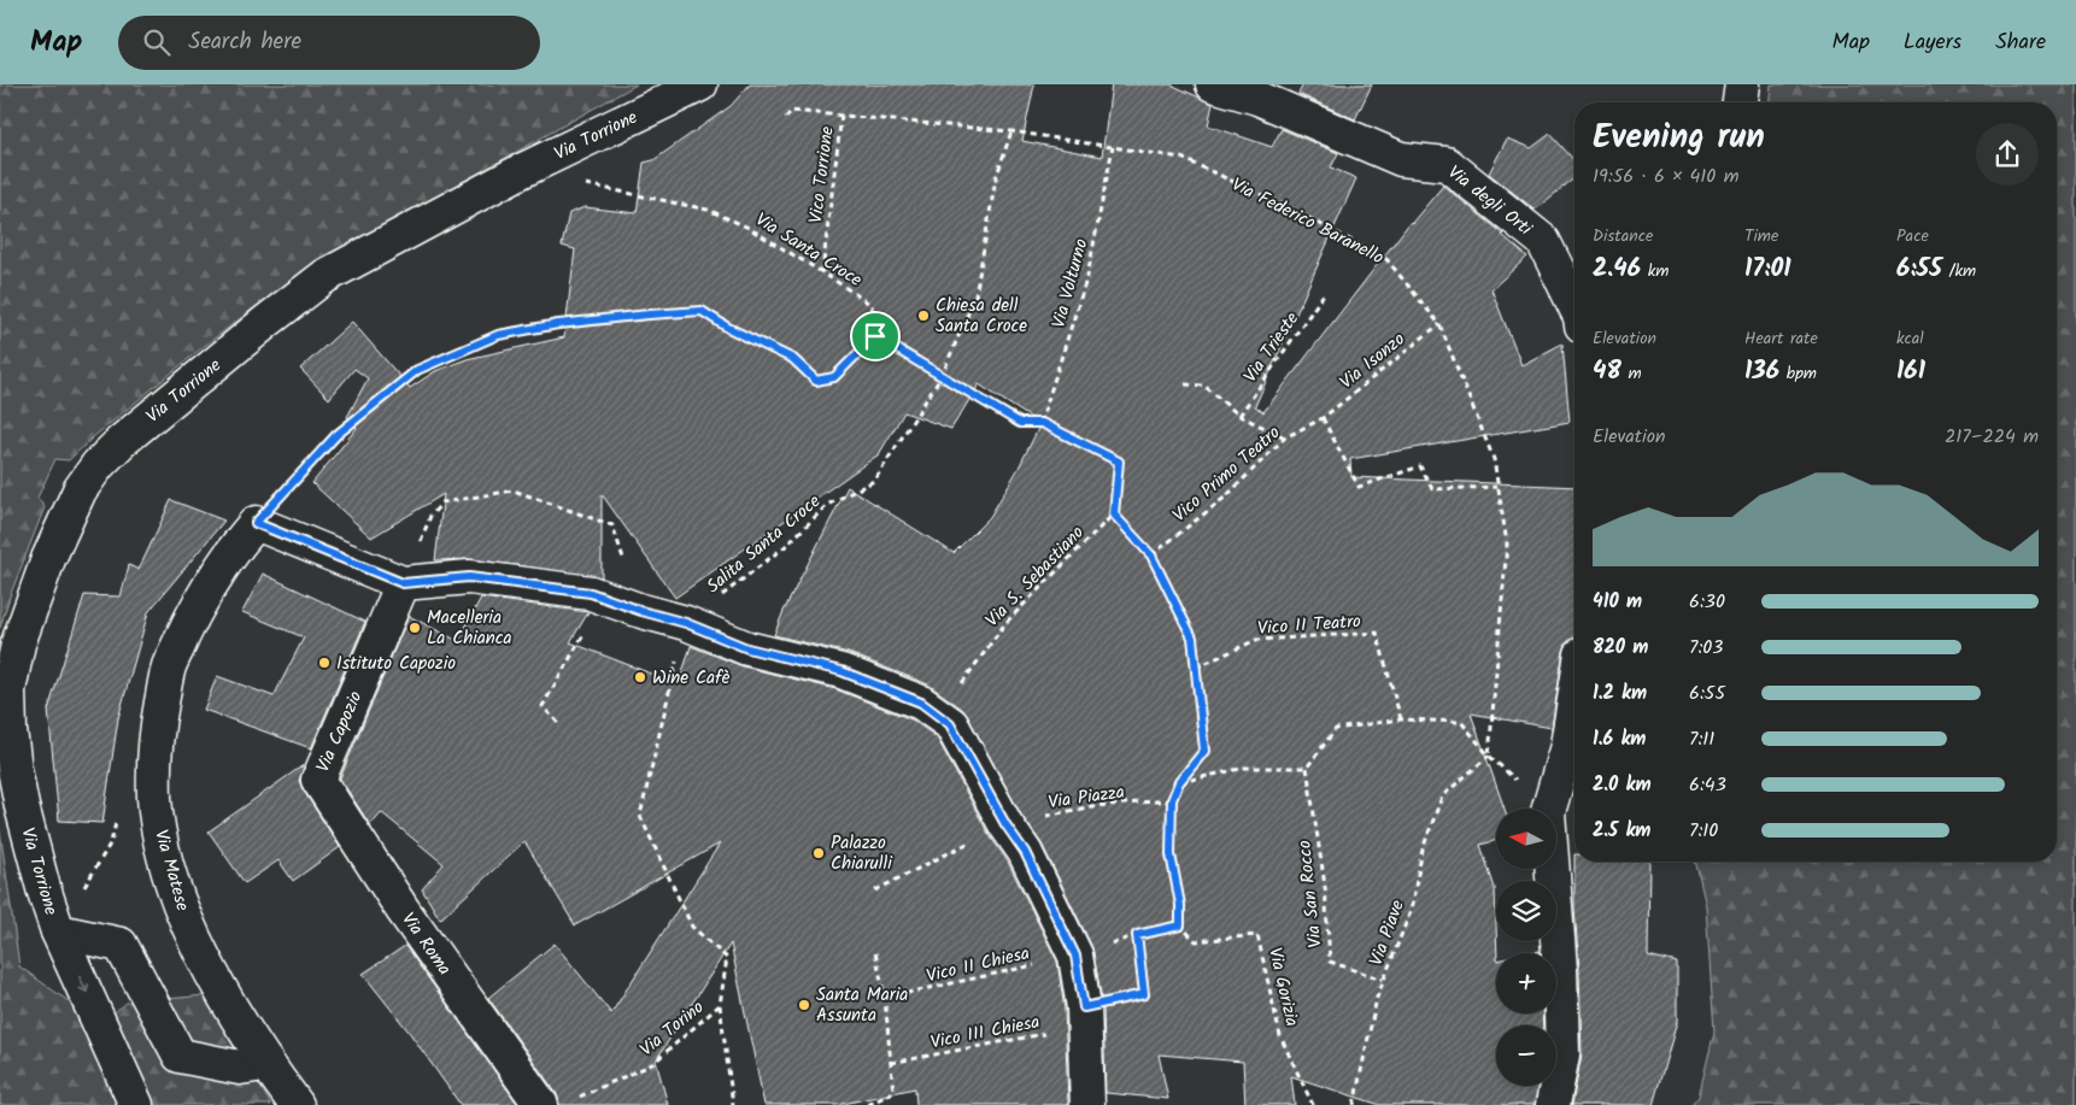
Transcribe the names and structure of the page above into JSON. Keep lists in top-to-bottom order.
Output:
{
  "streets": {
    "street": [
      "Via Torrione",
      "Via degli Orti",
      "Via Capozio",
      "Via Matese",
      "Via Roma"
    ],
    "path": [
      "Vico Torrione",
      "Via Federico Baranello",
      "Via Santa Croce",
      "Via Volturno",
      "Via Trieste",
      "Via Isonzo",
      "Vico Primo Teatro",
      "Salita Santa Croce",
      "Via S. Sebastiano",
      "Vico II Teatro",
      "Via Piazza",
      "Via San Rocco",
      "Via Piave",
      "Vico II Chiesa",
      "Via Gorizia",
      "Via Torino",
      "Vico III Chiesa"
    ]
  },
  "crossings": [
    ["Via Torrione", "Via Matese"],
    ["Vico Torrione", "Via Federico Baranello"],
    ["Vico Torrione", "Via Santa Croce"],
    ["Via Federico Baranello", "Via Volturno"],
    ["Via Federico Baranello", "Via Isonzo"],
    ["Via Federico Baranello", "Salita Santa Croce"],
    ["Via Federico Baranello", "Via Piave"],
    ["Via Isonzo", "Vico Primo Teatro"],
    ["Via Capozio", "Via Roma"],
    ["Via San Rocco", "Via Piave"],
    ["Vico II Chiesa", "Via Gorizia"],
    ["Vico II Chiesa", "Vico III Chiesa"]
  ],
  "places": [
    "Chiesa dell Santa Croce",
    "Macelleria La Chianca",
    "Istituto Capozio",
    "Wine Cafè",
    "Palazzo Chiarulli",
    "Santa Maria Assunta"
  ],
  "north": "left",
  "page": {
    "header": "Map",
    "search": "Search here",
    "nav": ["Map", "Layers", "Share"],
    "heading": ["Evening run", "19:56 · 6 × 410 m"],
    "stats": [
      ["Distance", "2.46 km"],
      ["Time", "17:01"],
      ["Pace", "6:55 /km"],
      ["Elevation", "48 m"],
      ["Heart rate", "136 bpm"],
      ["kcal", "161"]
    ],
    "chart": ["Elevation", "217–224 m"],
    "list": [
      {
        "name": "410 m",
        "note": "6:30"
      },
      {
        "name": "820 m",
        "note": "7:03"
      },
      {
        "name": "1.2 km",
        "note": "6:55"
      },
      {
        "name": "1.6 km",
        "note": "7:11"
      },
      {
        "name": "2.0 km",
        "note": "6:43"
      },
      {
        "name": "2.5 km",
        "note": "7:10"
      }
    ],
    "map_buttons": ["+", "−"]
  }
}
